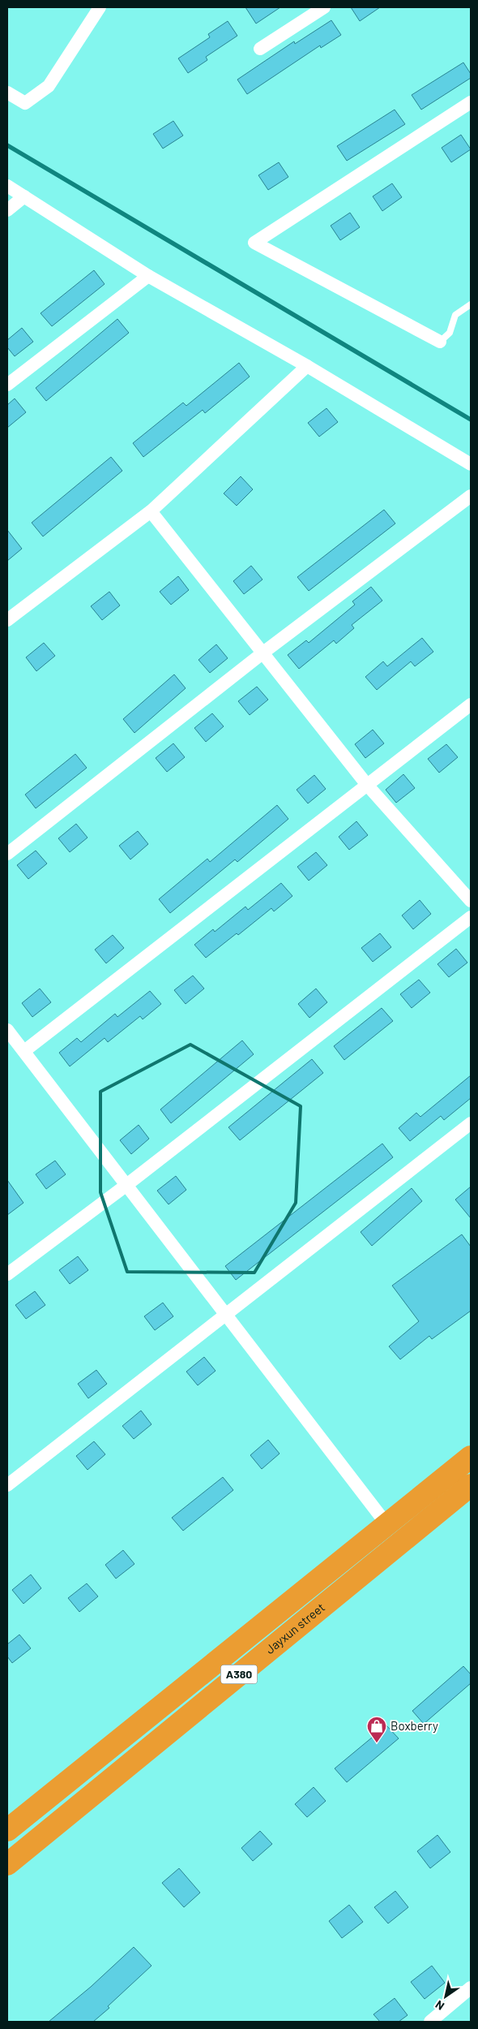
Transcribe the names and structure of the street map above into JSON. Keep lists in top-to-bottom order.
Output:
{
  "streets": {
    "highway": ["Jayxun street", "A380"]
  },
  "places": {
    "shop": ["Boxberry"]
  },
  "north": "bottom left"
}
